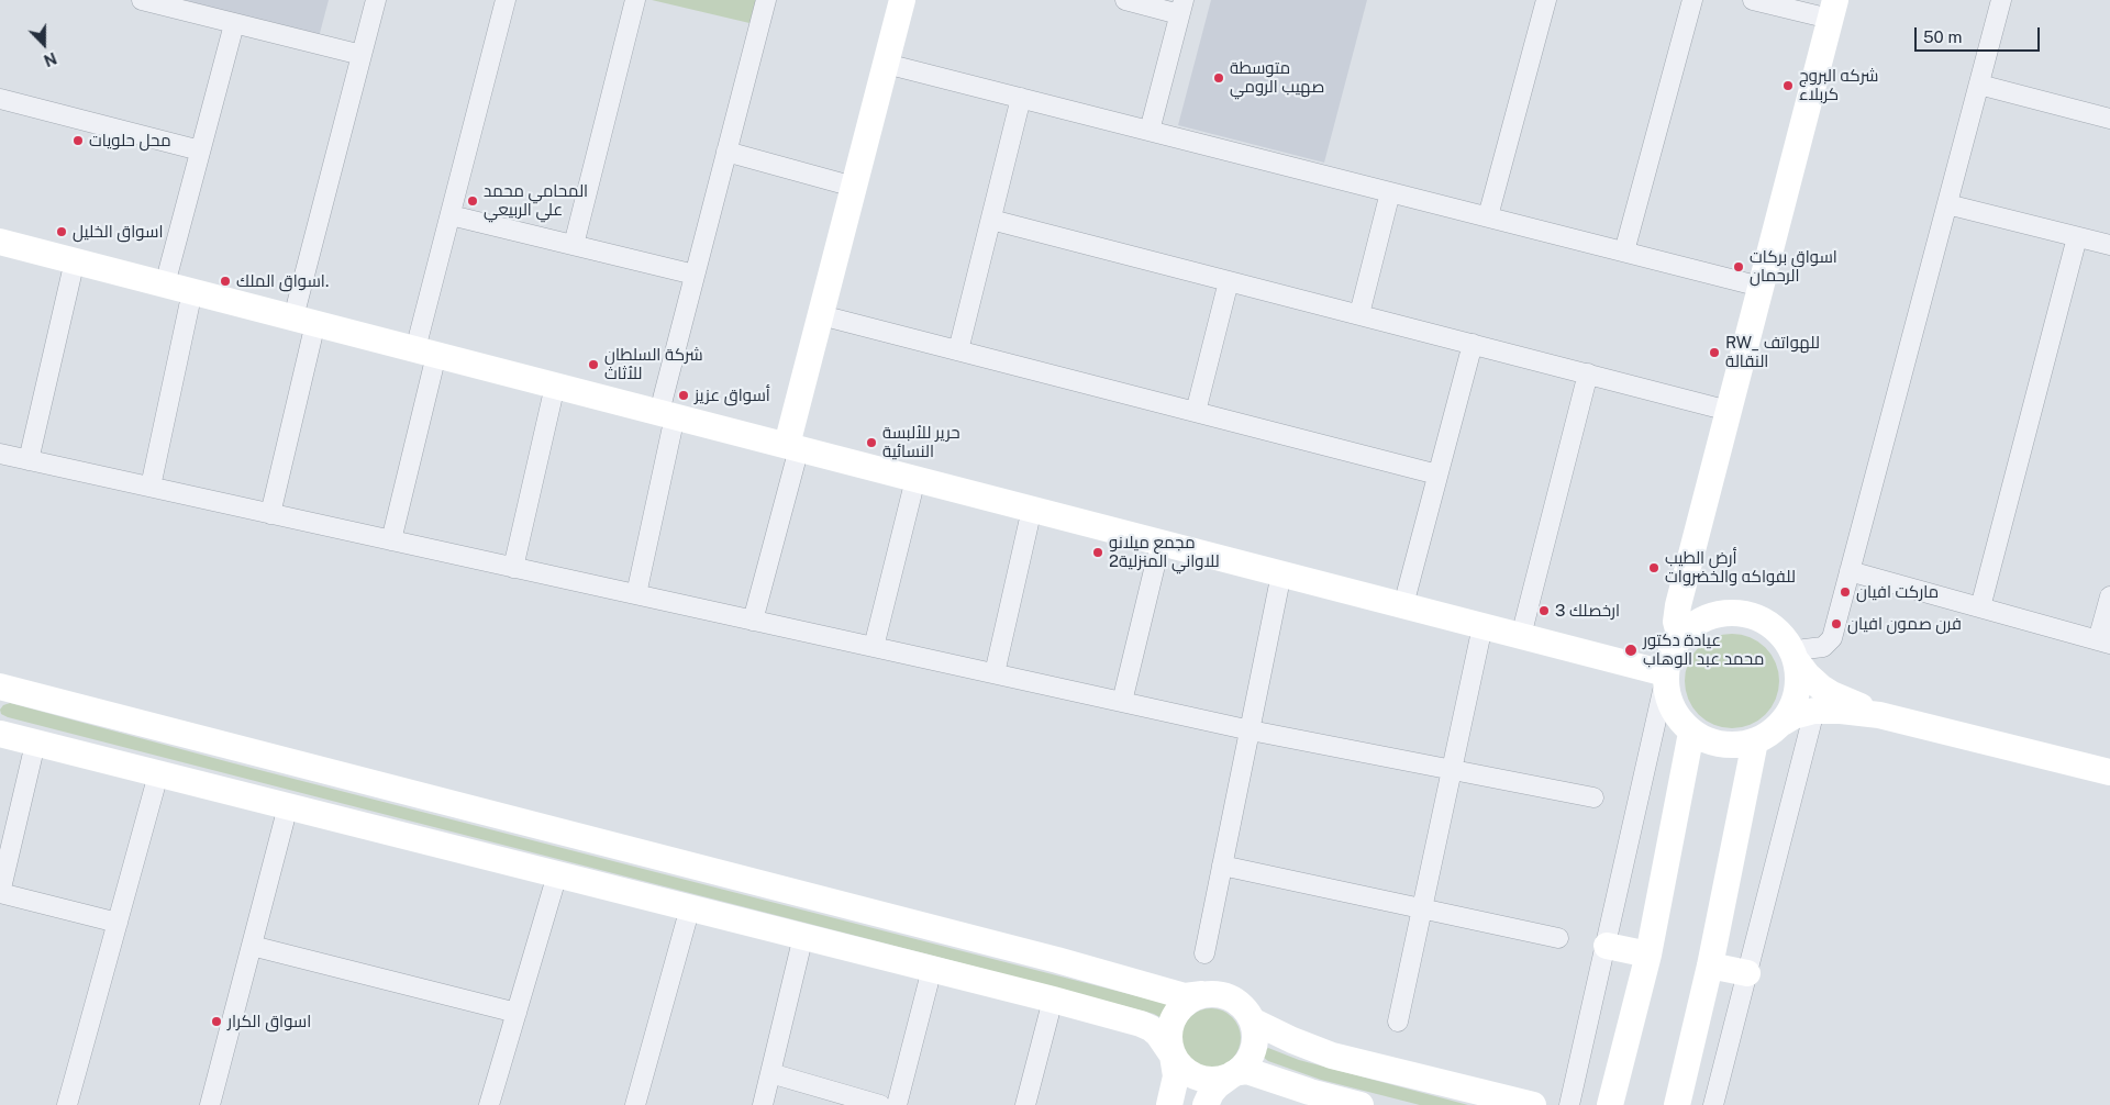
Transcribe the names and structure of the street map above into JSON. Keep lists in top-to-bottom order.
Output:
{
  "places": [
    "متوسطة صهيب الرومي",
    "شركه البروج كربلاء",
    "محل حلويات",
    "المحامي محمد علي الربيعي",
    "اسواق الخليل",
    "اسواق بركات الرحمان",
    "اسواق الملك.",
    "RW_ للهواتف النقالة",
    "شركة السلطان للأثاث",
    "أسواق عزيز",
    "حرير للألبسة النسائية",
    "مجمع ميلانو للاواني المنزلية2",
    "أرض الطيب للفواكه والخضروات",
    "ماركت افيان",
    "ارخصلك 3",
    "فرن صمون افيان",
    "عيادة دكتور محمد عبد الوهاب",
    "اسواق الكرار"
  ],
  "scale_bar": "50 m",
  "north": "bottom"
}
